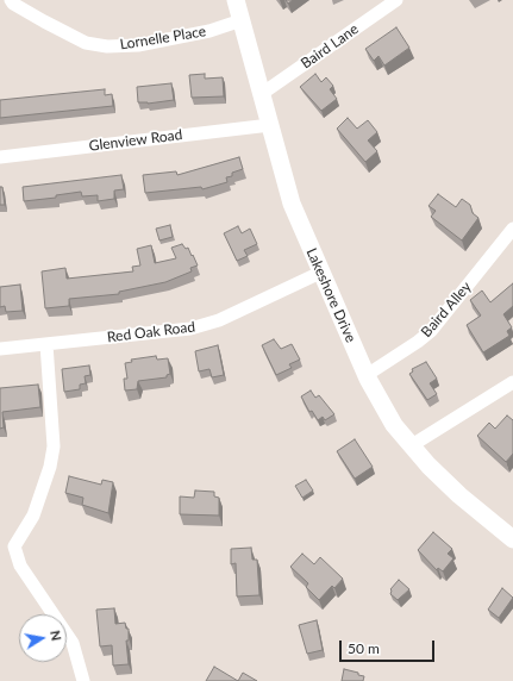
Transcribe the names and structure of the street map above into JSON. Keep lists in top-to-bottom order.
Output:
{
  "streets": {
    "street": [
      "Lornelle Place",
      "Baird Lane",
      "Glenview Road",
      "Lakeshore Drive",
      "Baird Alley",
      "Red Oak Road"
    ]
  },
  "crossings": [
    ["Lornelle Place", "Lakeshore Drive"],
    ["Baird Lane", "Lakeshore Drive"],
    ["Glenview Road", "Lakeshore Drive"],
    ["Lakeshore Drive", "Baird Alley"],
    ["Lakeshore Drive", "Red Oak Road"]
  ],
  "scale_bar": "50 m",
  "north": "right"
}
